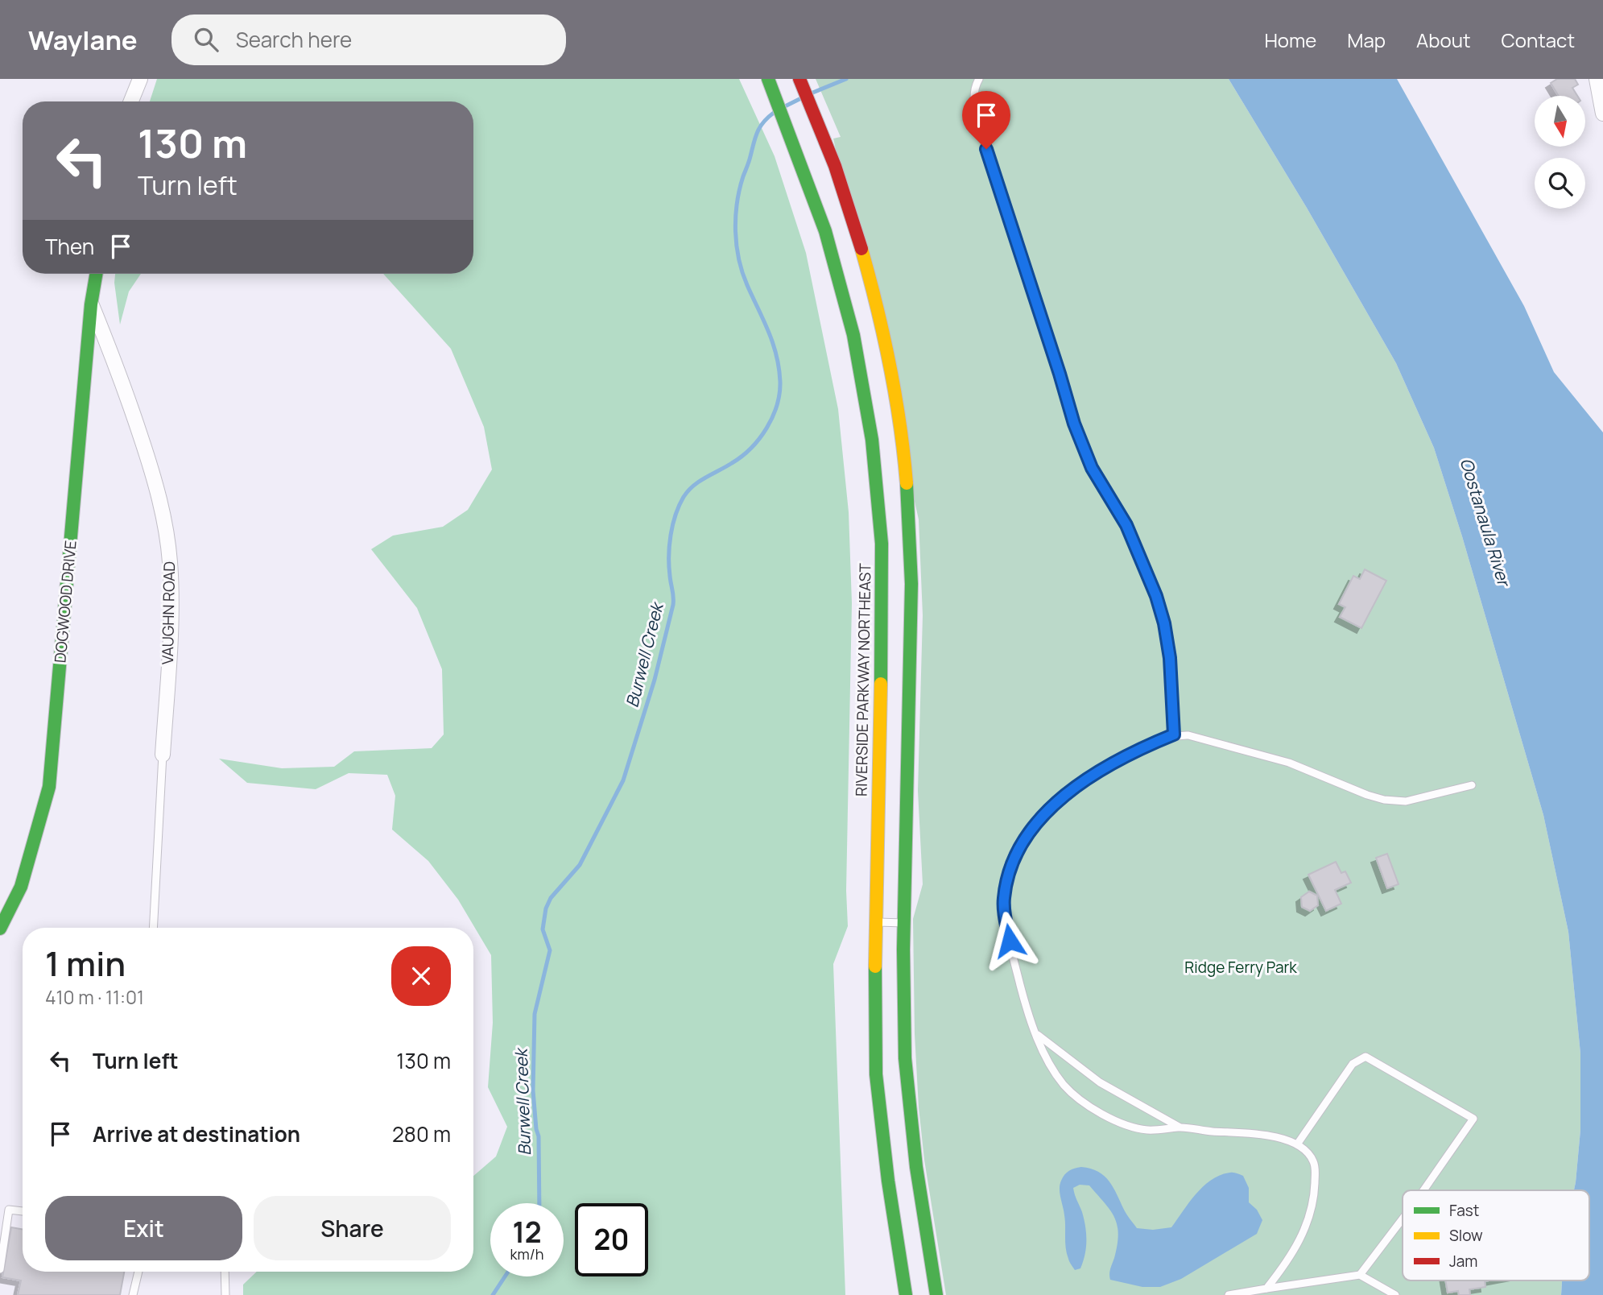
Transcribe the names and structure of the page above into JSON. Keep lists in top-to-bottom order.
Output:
{
  "streets": {
    "main road": ["DOGWOOD DRIVE", "RIVERSIDE PARKWAY NORTHEAST"],
    "street": ["VAUGHN ROAD"]
  },
  "crossings": [
    ["DOGWOOD DRIVE", "VAUGHN ROAD"]
  ],
  "water": ["Oostanaula River", "Burwell Creek"],
  "parks": ["Ridge Ferry Park"],
  "legend": ["Fast", "Slow", "Jam"],
  "north": "bottom",
  "page": {
    "header": "Waylane",
    "search": "Search here",
    "nav": [
      "Home",
      "Map",
      "About",
      "Contact"
    ],
    "turn": ["130 m", "Turn left"],
    "then": "Then",
    "heading": ["1 min", "410 m · 11:01"],
    "list": [
      {
        "name": "Turn left",
        "value": "130 m"
      },
      {
        "name": "Arrive at destination",
        "value": "280 m"
      }
    ],
    "buttons": ["Exit", "Share"],
    "speed": "12 km/h",
    "limit": "20"
  }
}
